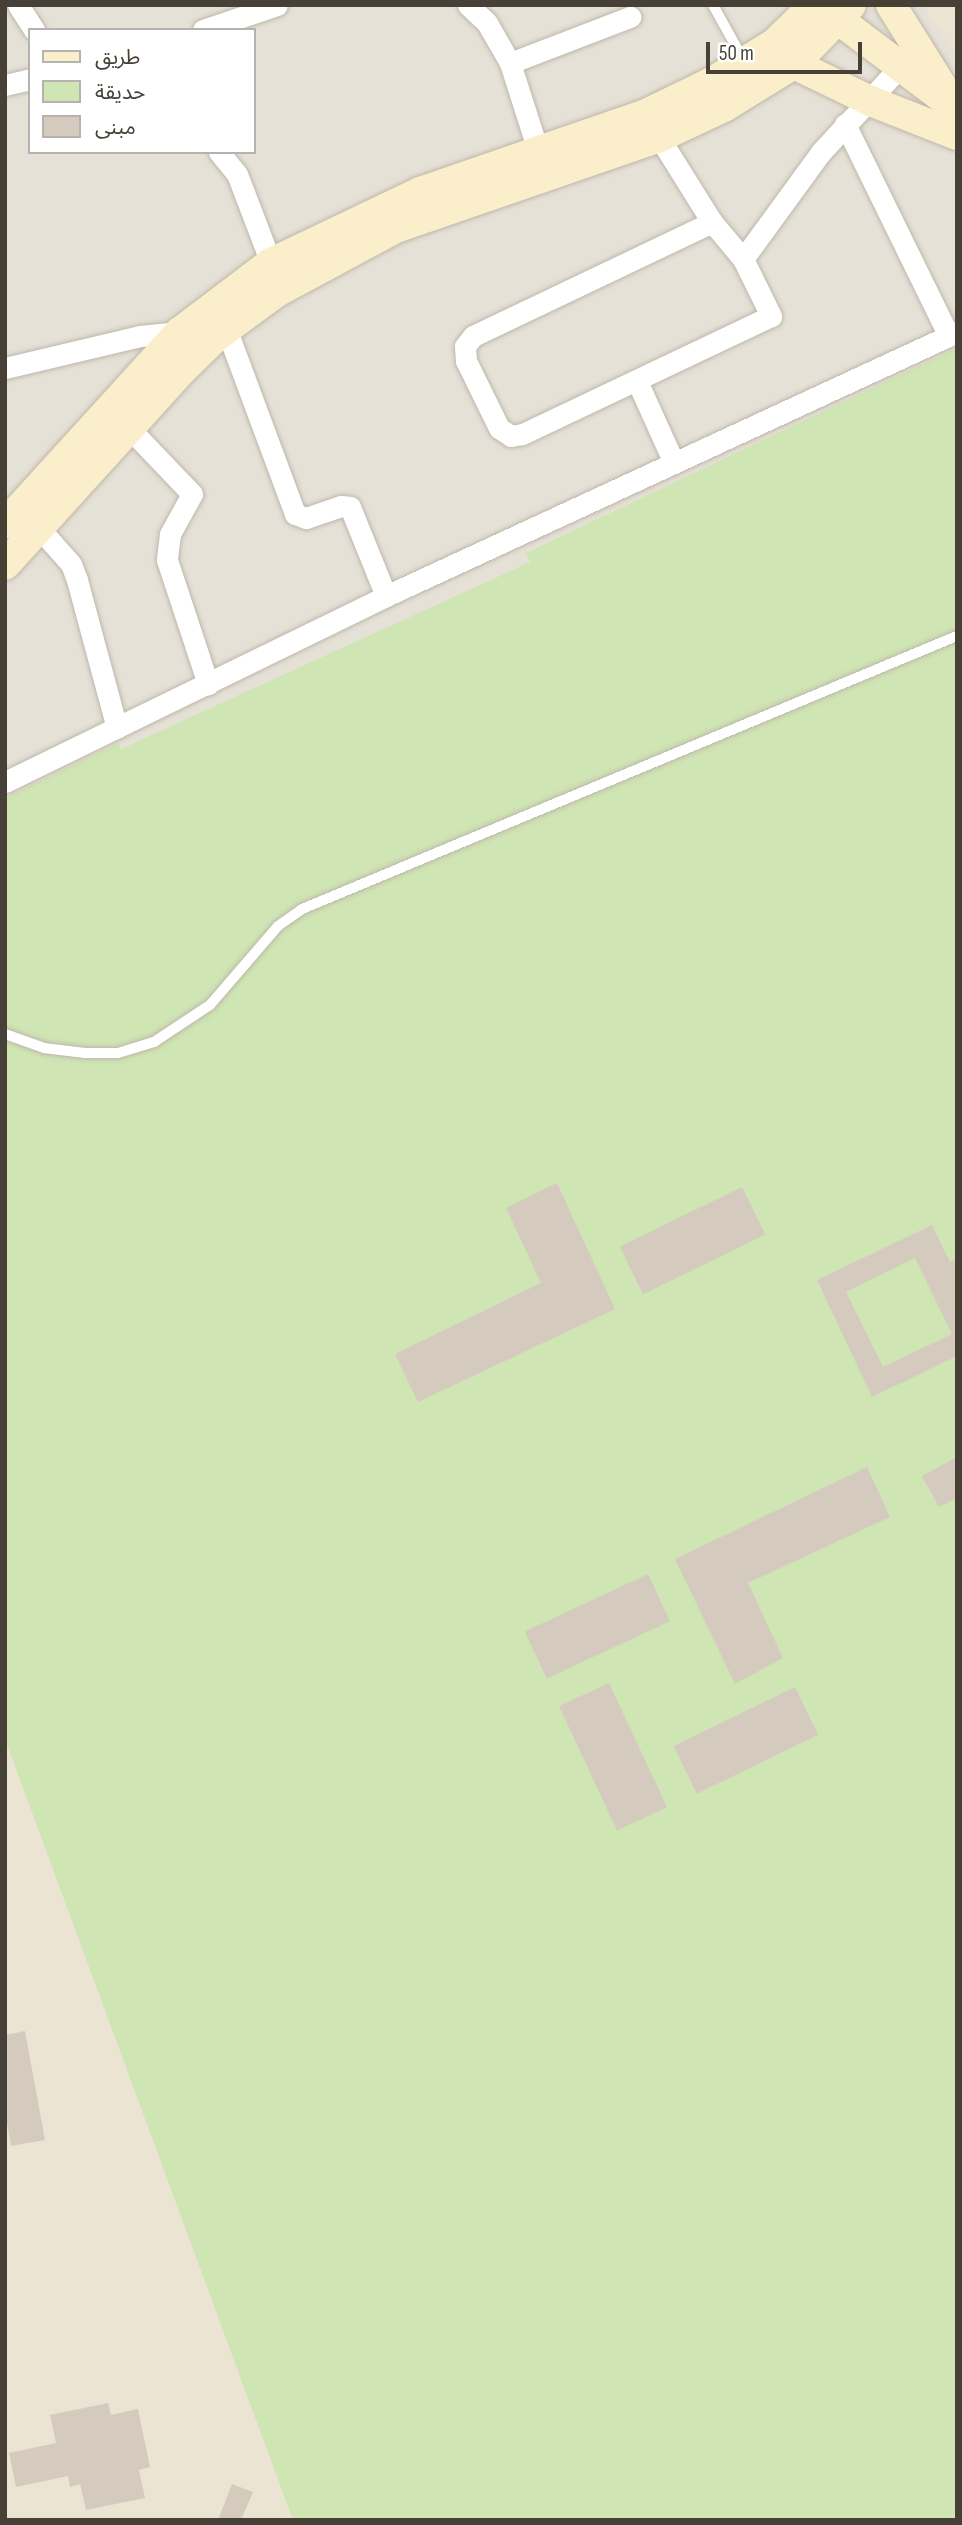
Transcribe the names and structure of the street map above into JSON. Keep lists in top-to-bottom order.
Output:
{
  "legend": ["طريق", "حديقة", "مبنى"],
  "scale_bar": "50 m"
}
